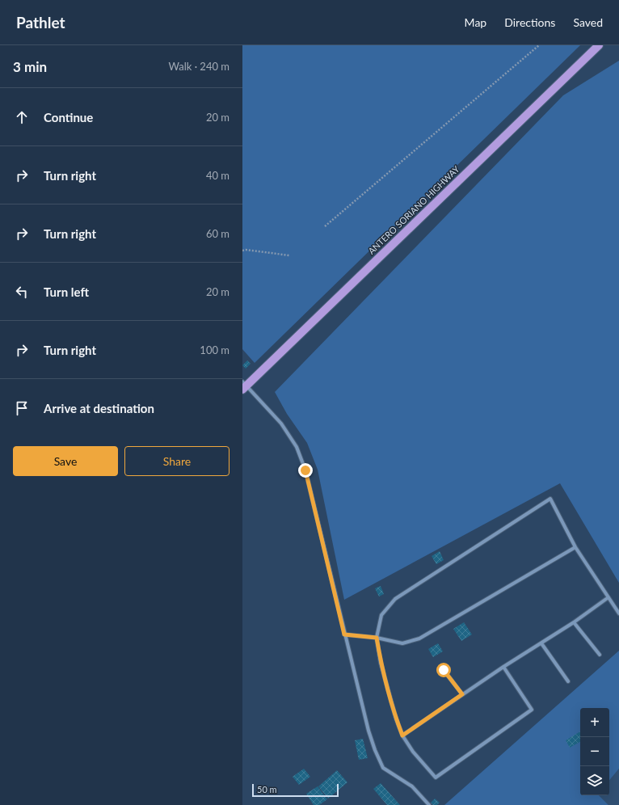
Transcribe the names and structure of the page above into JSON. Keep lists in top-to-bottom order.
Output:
{
  "streets": {
    "main road": ["ANTERO SORIANO HIGHWAY"]
  },
  "scale_bar": "50 m",
  "page": {
    "header": "Pathlet",
    "nav": ["Map", "Directions", "Saved"],
    "heading": ["3 min", "Walk · 240 m"],
    "list": [
      ["Continue", "20 m"],
      ["Turn right", "40 m"],
      ["Turn right", "60 m"],
      ["Turn left", "20 m"],
      ["Turn right", "100 m"],
      "Arrive at destination"
    ],
    "buttons": ["Save", "Share"],
    "map_buttons": ["+", "−"],
    "scale": "50 m"
  }
}
